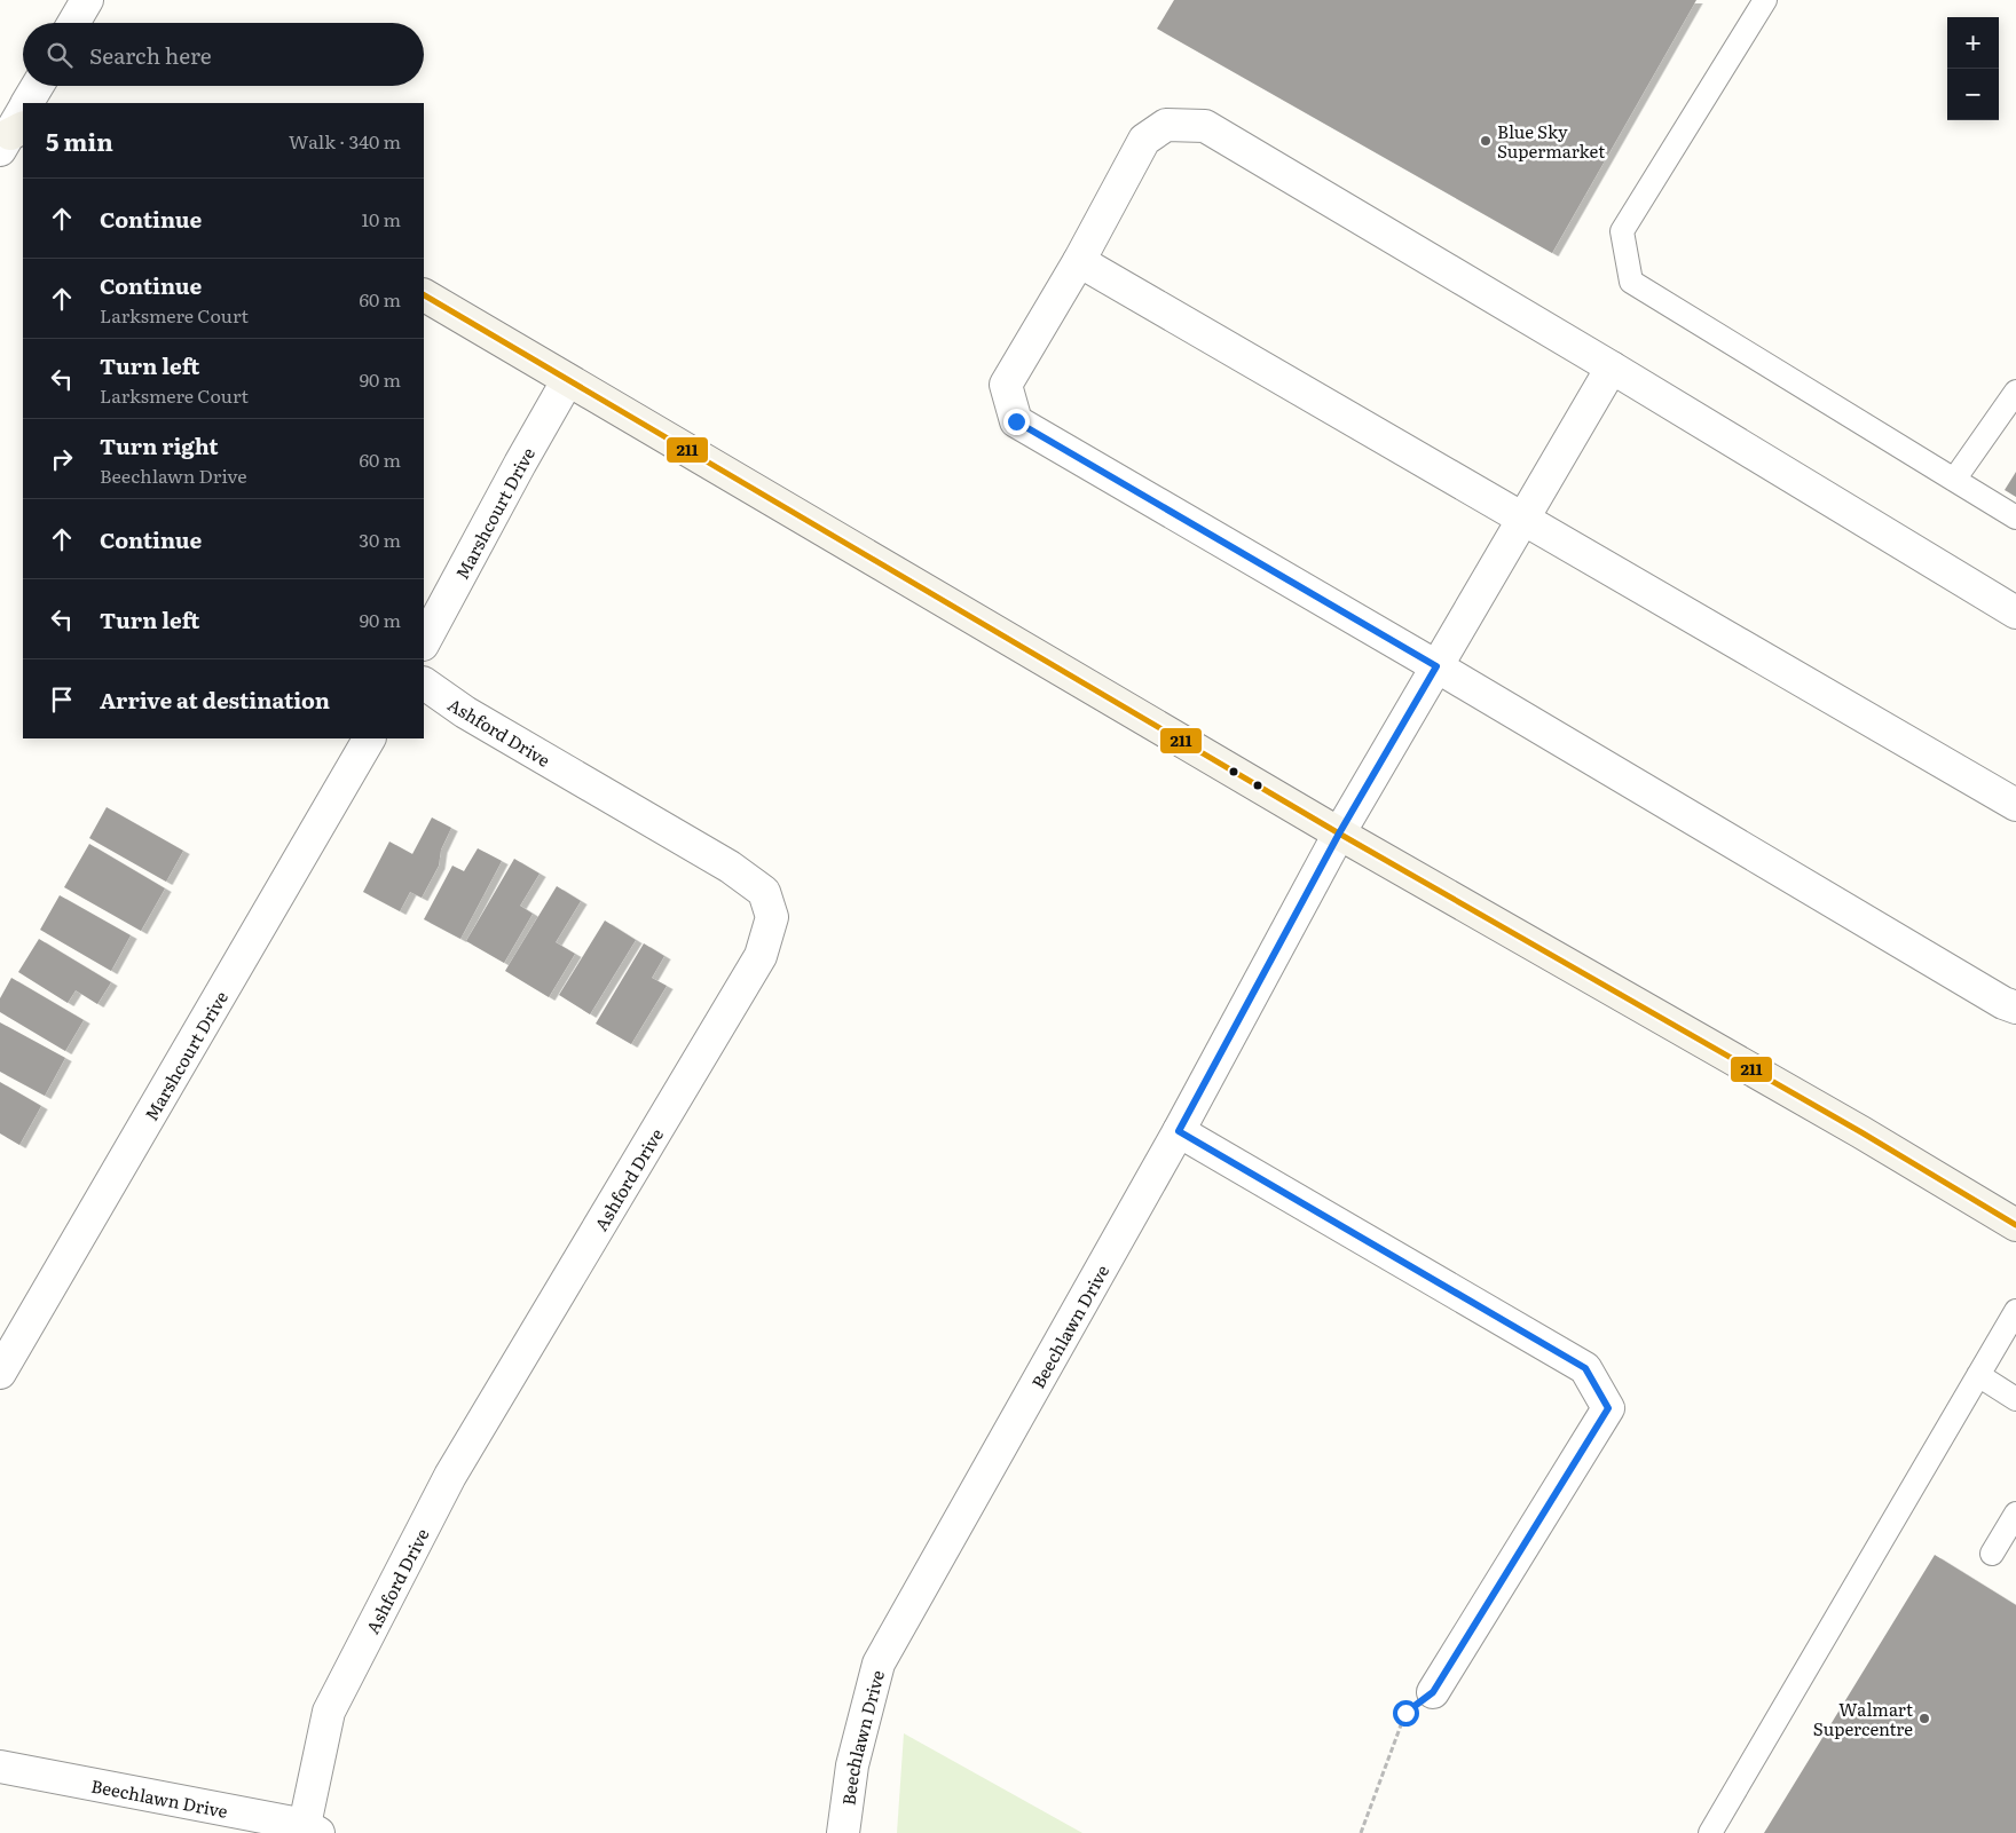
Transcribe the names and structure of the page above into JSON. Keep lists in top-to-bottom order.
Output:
{
  "streets": {
    "street": ["Marshcourt Drive", "Ashford Drive", "Beechlawn Drive"]
  },
  "crossings": [
    ["Ashford Drive", "Beechlawn Drive"]
  ],
  "places": ["Blue Sky Supermarket", "Walmart Supercentre"],
  "lines": ["transit line 211"],
  "page": {
    "map_buttons": ["+", "−"],
    "search": "Search here",
    "heading": ["5 min", "Walk · 340 m"],
    "list": [
      ["Continue", "10 m"],
      ["Continue", "Larksmere Court", "60 m"],
      ["Turn left", "Larksmere Court", "90 m"],
      ["Turn right", "Beechlawn Drive", "60 m"],
      ["Continue", "30 m"],
      ["Turn left", "90 m"],
      "Arrive at destination"
    ]
  }
}
